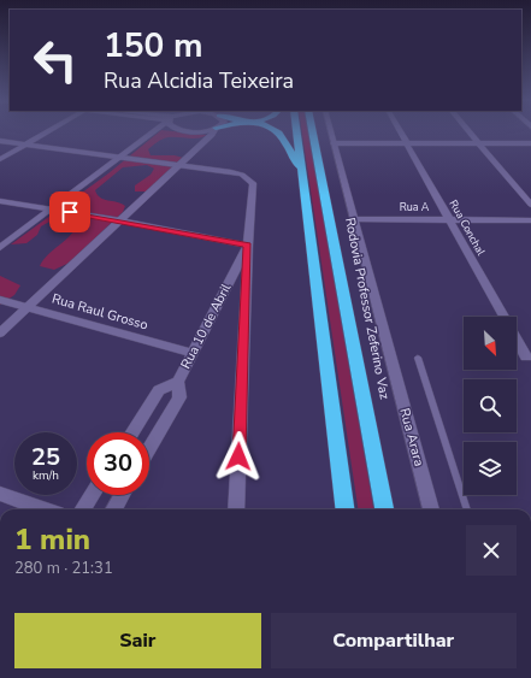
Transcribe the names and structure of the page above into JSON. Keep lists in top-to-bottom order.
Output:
{
  "streets": {
    "highway": ["Rodovia Professor Zeferino Vaz"],
    "street": [
      "Rua A",
      "Rua Conchal",
      "Rua Raul Grosso",
      "Rua 10 de Abril",
      "Rua Arara"
    ]
  },
  "crossings": [
    ["Rua A", "Rua Conchal"],
    ["Rua A", "Rua Arara"],
    ["Rua Raul Grosso", "Rua 10 de Abril"]
  ],
  "north": "bottom right",
  "page": {
    "turn": ["150 m", "Rua Alcidia Teixeira"],
    "speed": "25 km/h",
    "limit": "30",
    "heading": ["1 min", "280 m · 21:31"],
    "buttons": ["Sair", "Compartilhar"]
  }
}
